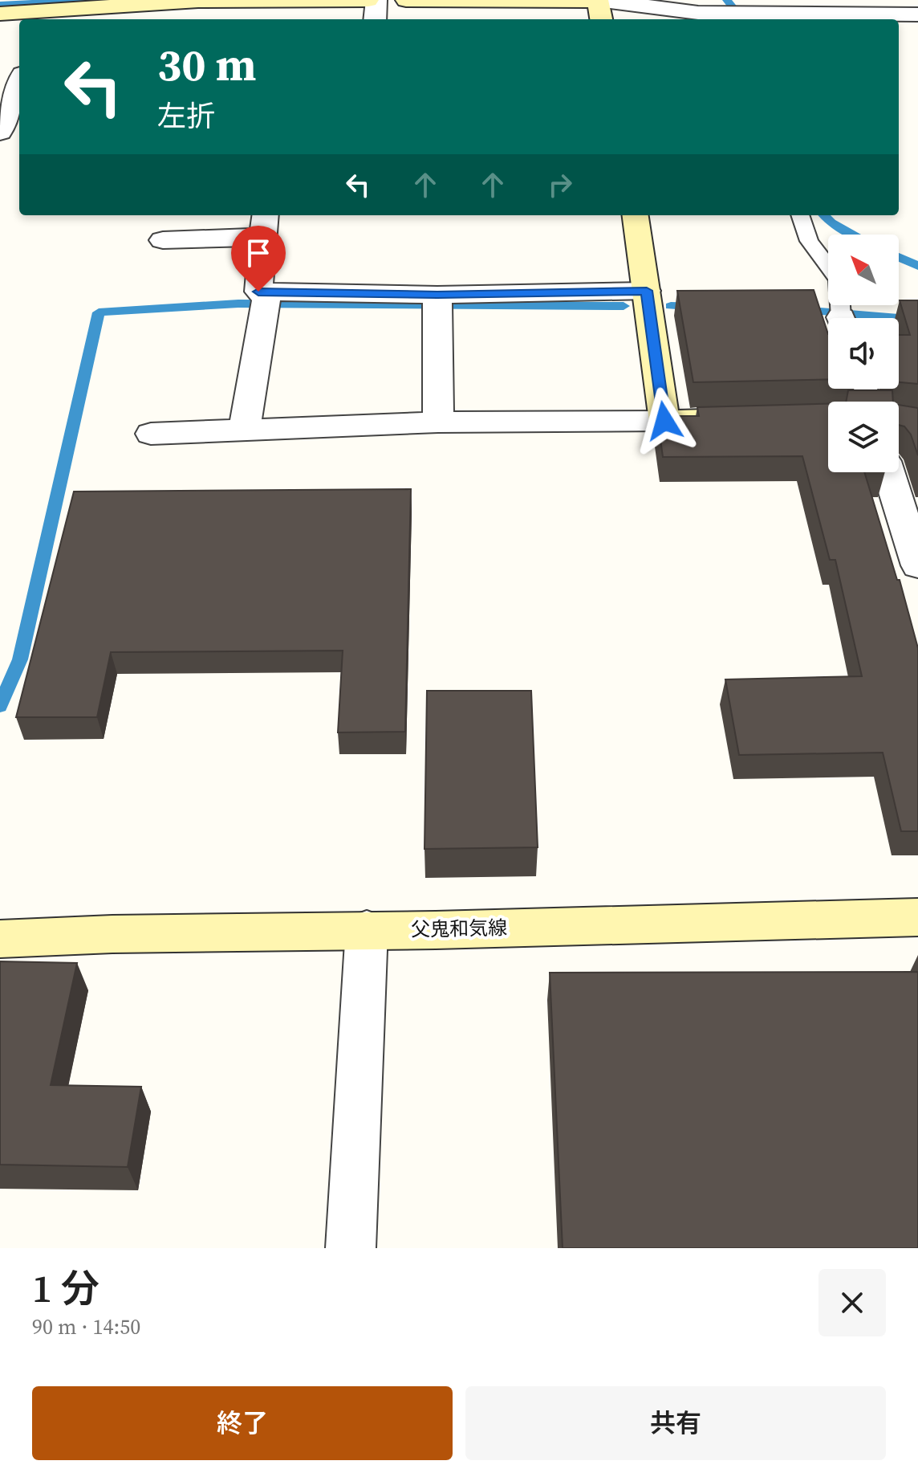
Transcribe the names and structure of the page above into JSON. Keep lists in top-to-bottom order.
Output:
{
  "streets": {
    "street": ["父鬼和気線"]
  },
  "north": "top left",
  "page": {
    "turn": ["30 m", "左折"],
    "heading": ["1 分", "90 m · 14:50"],
    "buttons": ["終了", "共有"]
  }
}
